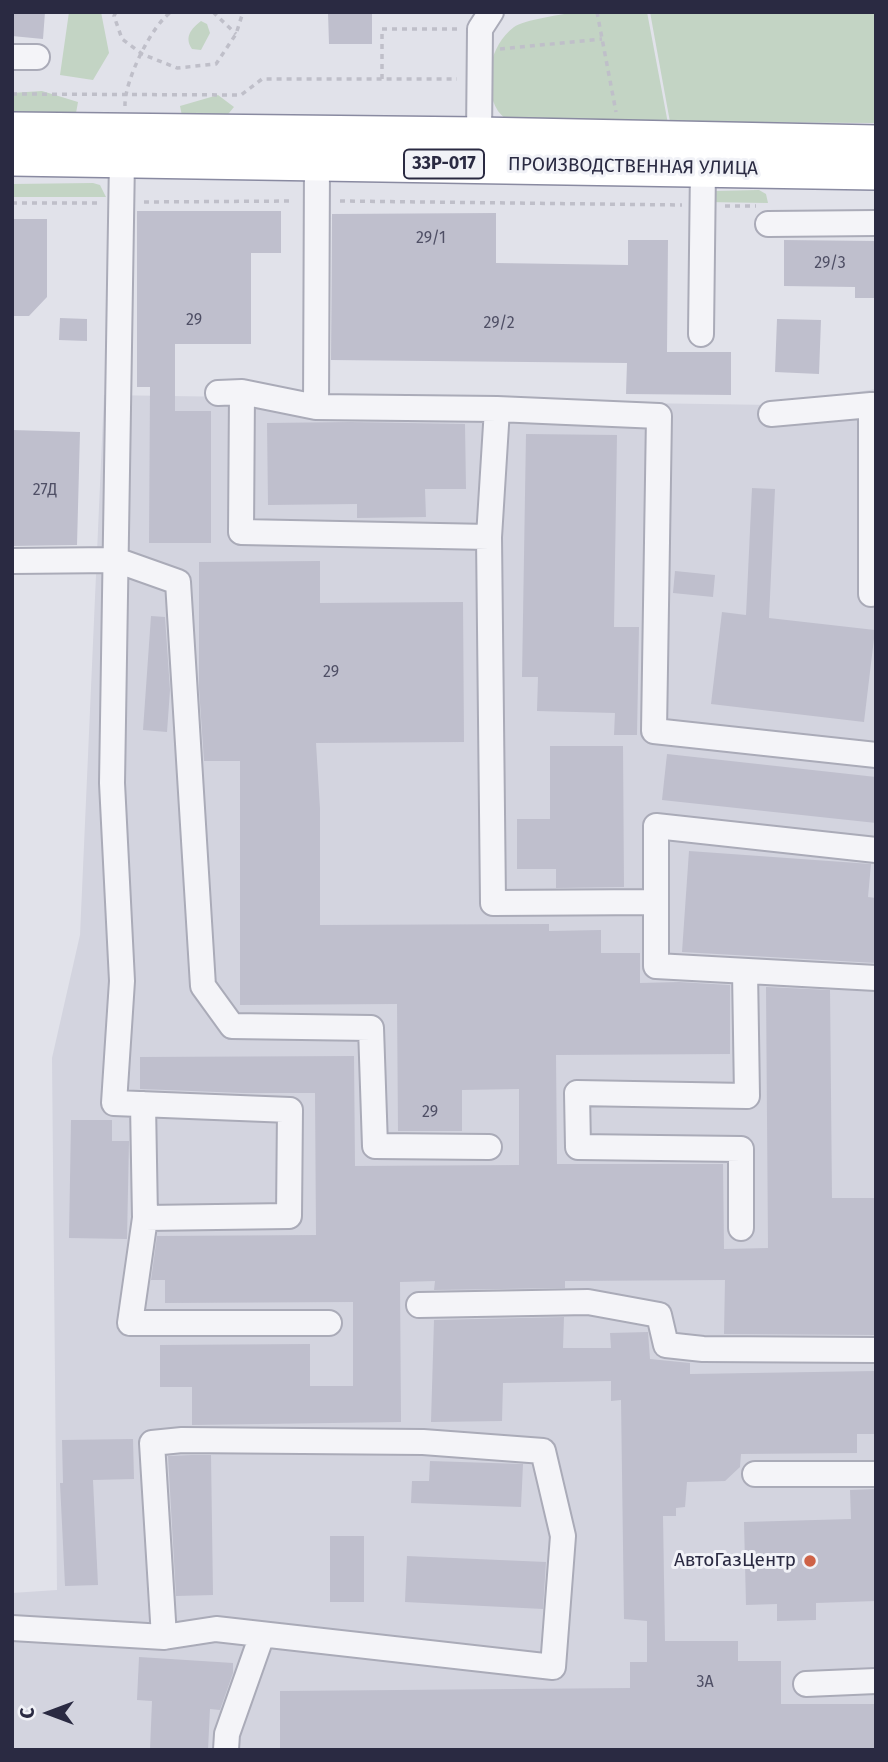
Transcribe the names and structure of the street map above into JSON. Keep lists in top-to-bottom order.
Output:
{
  "streets": {
    "highway": ["33Р-017", "ПРОИЗВОДСТВЕННАЯ УЛИЦА"]
  },
  "places": ["АвтоГазЦентр"],
  "house_numbers": [
    "29/1",
    "29/3",
    "29",
    "29/2",
    "27Д",
    "29",
    "29",
    "3А"
  ],
  "north": "left"
}
